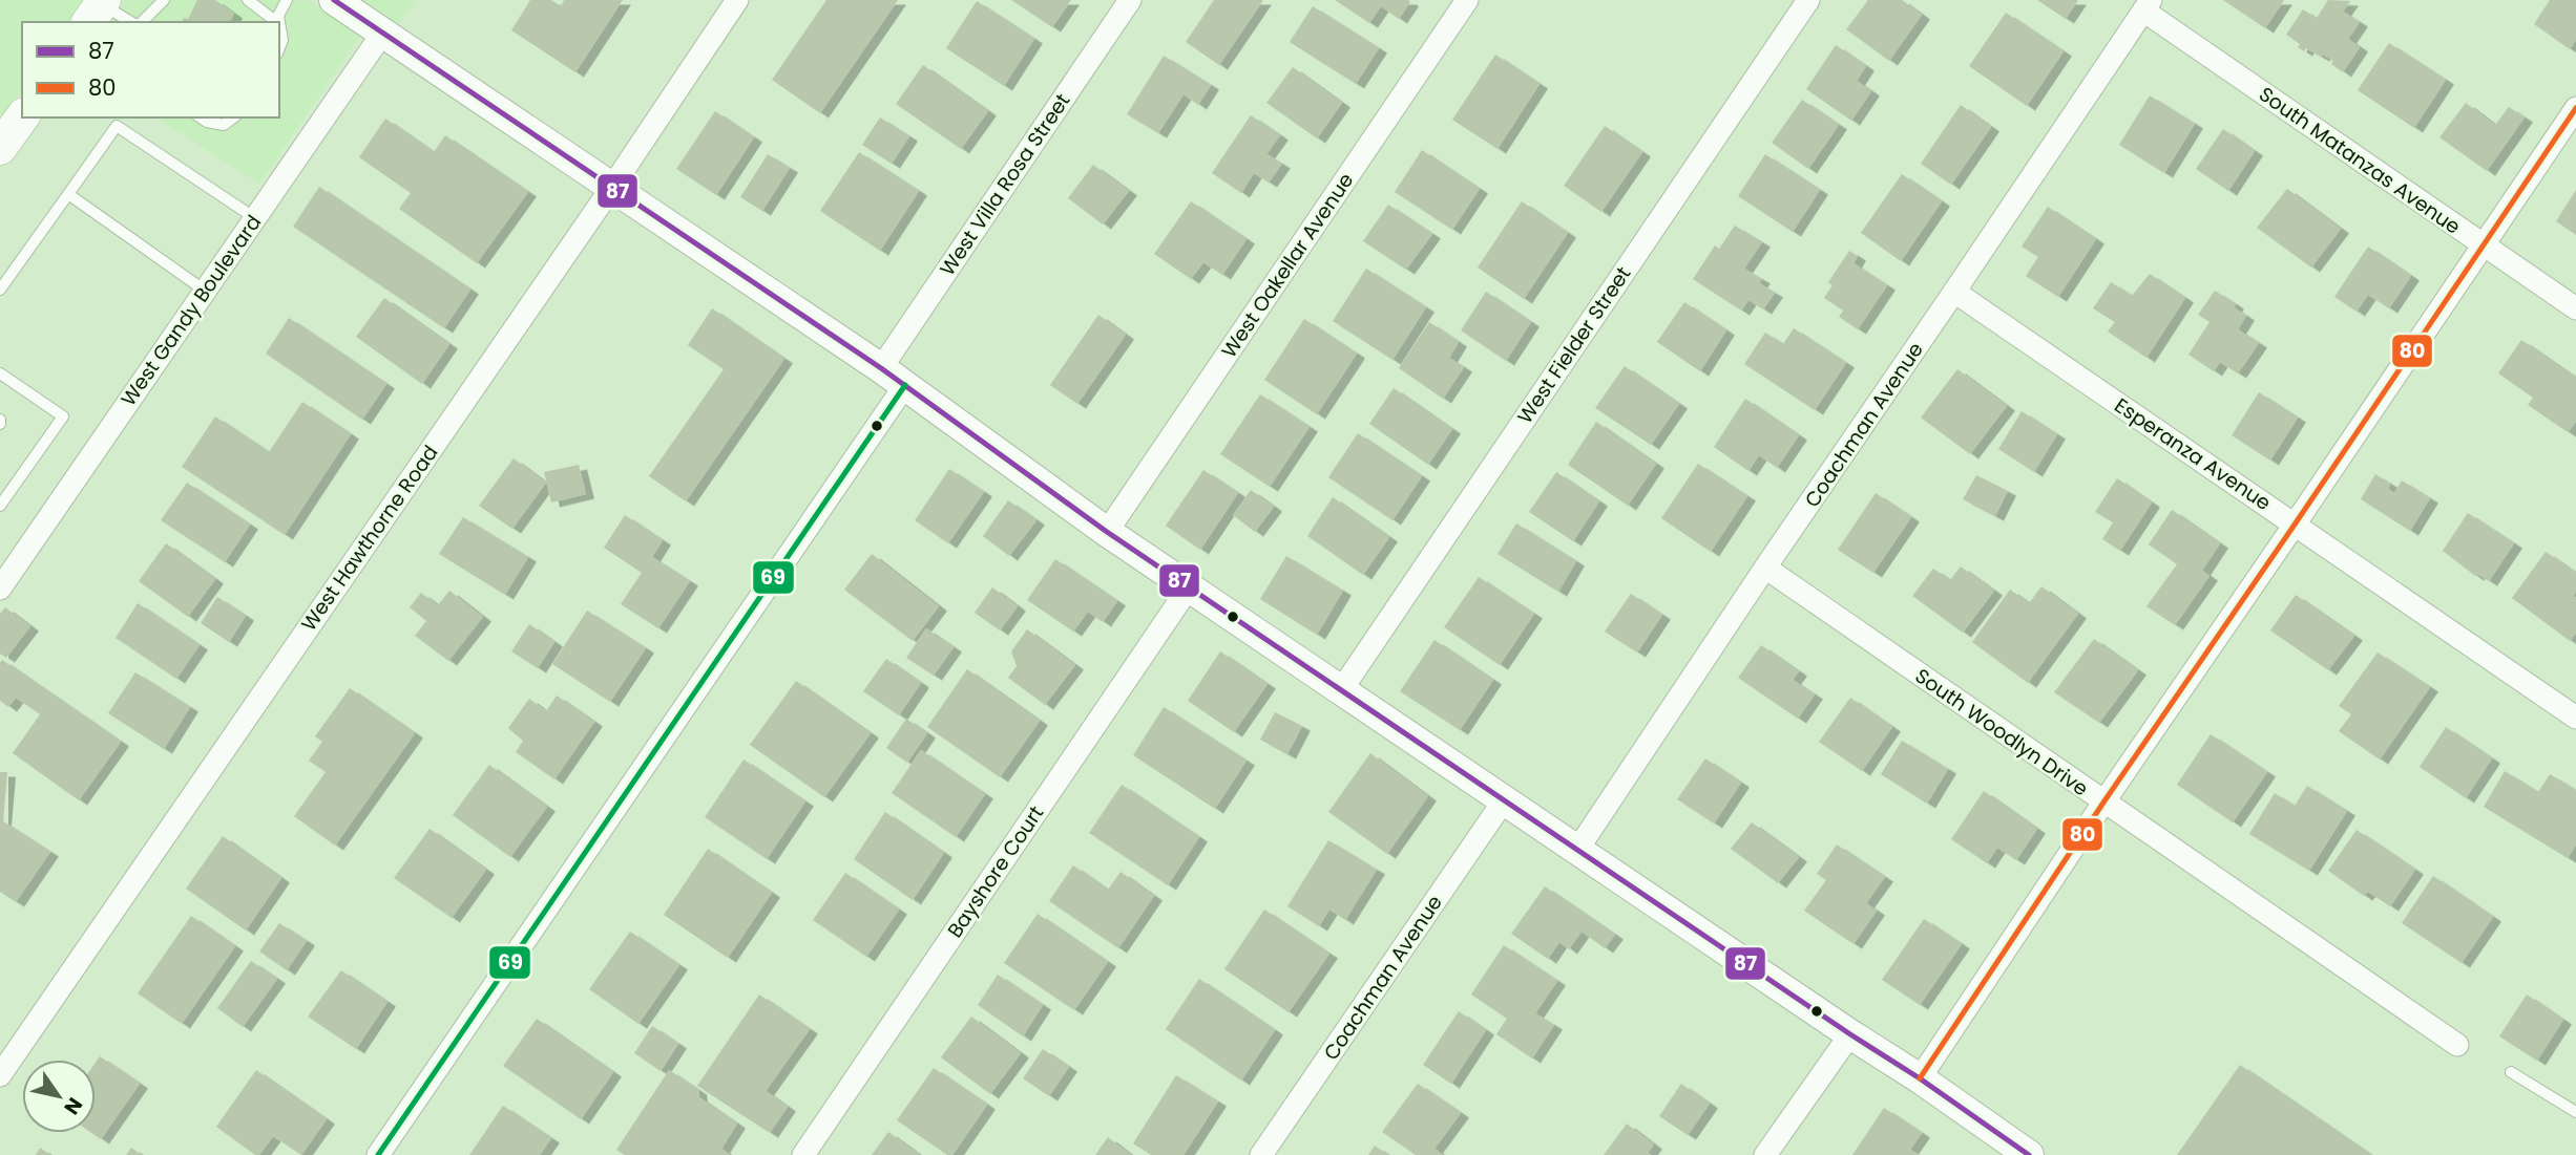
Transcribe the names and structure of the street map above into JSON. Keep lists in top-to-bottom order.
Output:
{
  "streets": {
    "street": [
      "South Matanzas Avenue",
      "West Villa Rosa Street",
      "West Oakellar Avenue",
      "West Gandy Boulevard",
      "West Fielder Street",
      "Coachman Avenue",
      "Esperanza Avenue",
      "West Hawthorne Road",
      "South Woodlyn Drive",
      "Bayshore Court"
    ]
  },
  "crossings": [
    ["South Matanzas Avenue", "Coachman Avenue"],
    ["Coachman Avenue", "Esperanza Avenue"],
    ["Coachman Avenue", "South Woodlyn Drive"]
  ],
  "lines": ["transit line 87", "transit line 80", "transit line 69"],
  "legend": ["87", "80"],
  "north": "bottom right"
}
